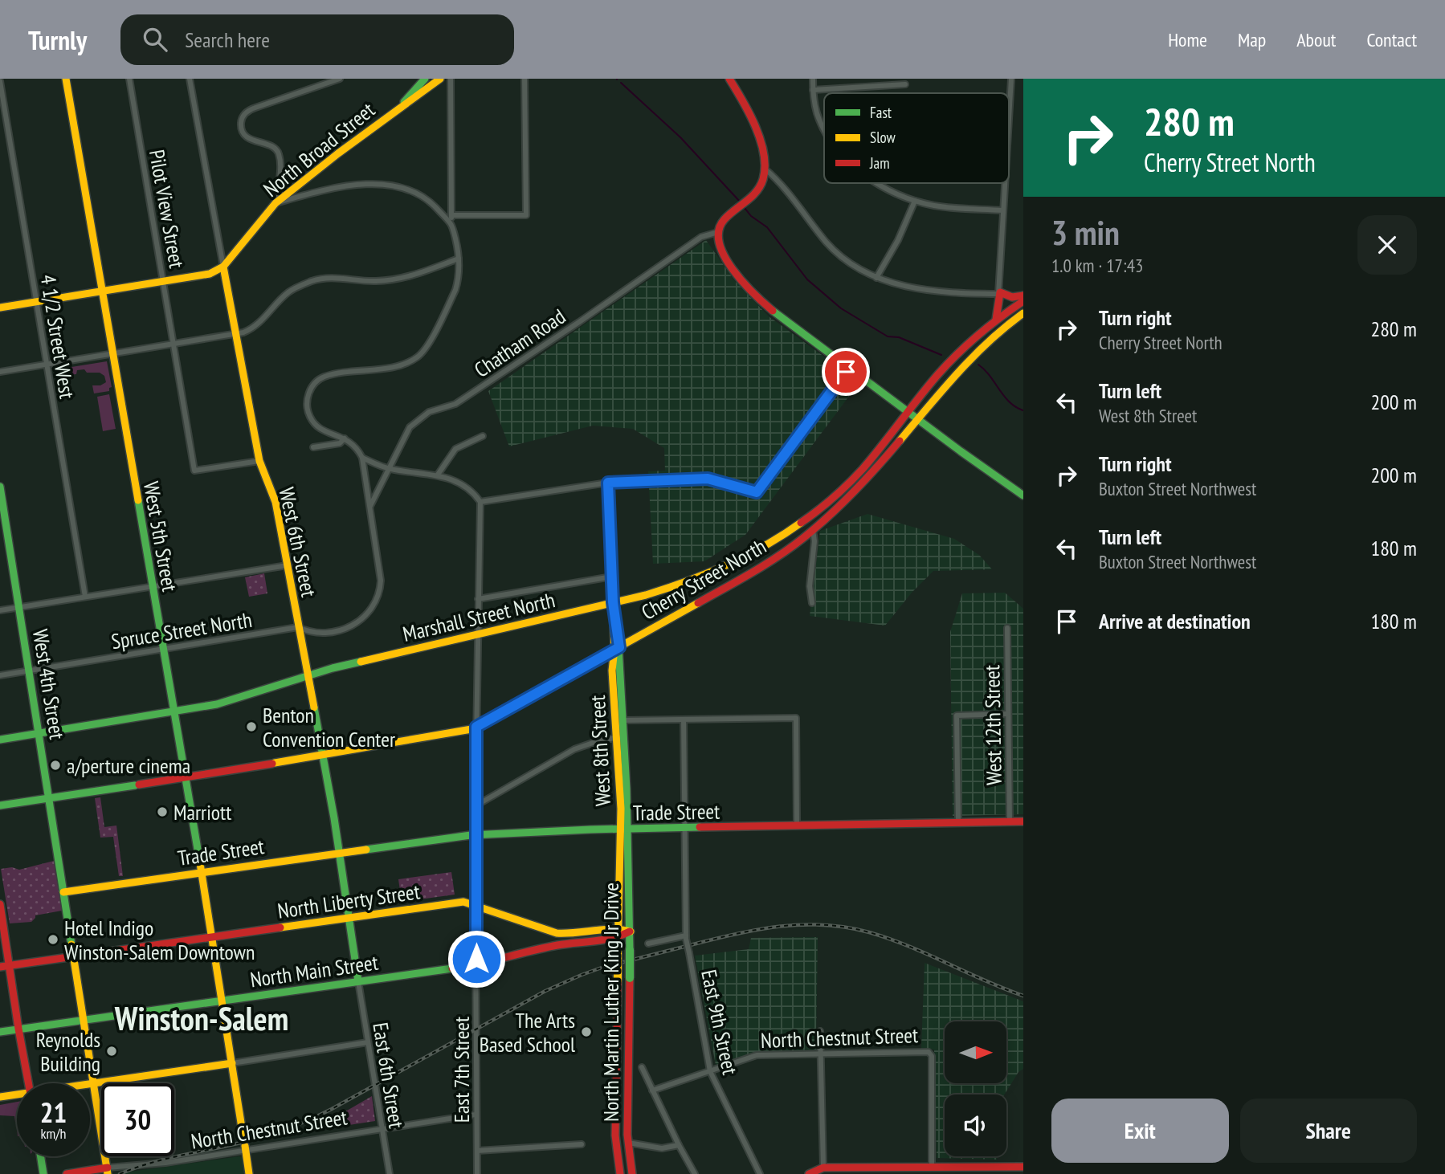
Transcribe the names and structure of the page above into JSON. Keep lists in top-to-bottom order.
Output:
{
  "streets": {
    "main road": [
      "North Broad Street",
      "West 5th Street",
      "West 6th Street",
      "Cherry Street North",
      "Marshall Street North",
      "West 4th Street",
      "West 8th Street",
      "Trade Street",
      "North Liberty Street",
      "North Main Street",
      "North Martin Luther King Jr Drive",
      "North Chestnut Street"
    ],
    "street": [
      "Pilot View Street",
      "4 1/2 Street West",
      "Chatham Road",
      "Spruce Street North",
      "West 12th Street",
      "East 9th Street",
      "East 7th Street",
      "East 6th Street"
    ]
  },
  "crossings": [
    ["North Broad Street", "West 6th Street"],
    ["Pilot View Street", "West 6th Street"],
    ["Chatham Road", "Spruce Street North"],
    ["West 5th Street", "Cherry Street North"],
    ["West 5th Street", "Marshall Street North"],
    ["West 5th Street", "Spruce Street North"],
    ["West 5th Street", "Trade Street"],
    ["West 5th Street", "North Liberty Street"],
    ["West 5th Street", "North Main Street"],
    ["West 5th Street", "North Chestnut Street"],
    ["West 6th Street", "Cherry Street North"],
    ["West 6th Street", "Marshall Street North"],
    ["West 6th Street", "Spruce Street North"],
    ["West 6th Street", "Trade Street"],
    ["West 6th Street", "North Liberty Street"],
    ["West 6th Street", "North Main Street"],
    ["West 6th Street", "East 6th Street"],
    ["Cherry Street North", "West 4th Street"],
    ["Cherry Street North", "West 8th Street"],
    ["Cherry Street North", "East 7th Street"],
    ["Marshall Street North", "West 4th Street"],
    ["Marshall Street North", "West 8th Street"],
    ["Marshall Street North", "East 7th Street"],
    ["Spruce Street North", "West 4th Street"],
    ["West 4th Street", "Trade Street"],
    ["West 4th Street", "North Liberty Street"],
    ["West 4th Street", "North Main Street"],
    ["West 4th Street", "North Chestnut Street"],
    ["West 12th Street", "Trade Street"],
    ["West 8th Street", "Trade Street"],
    ["West 8th Street", "North Martin Luther King Jr Drive"],
    ["Trade Street", "North Martin Luther King Jr Drive"],
    ["Trade Street", "East 9th Street"],
    ["Trade Street", "East 7th Street"],
    ["North Liberty Street", "North Main Street"],
    ["North Liberty Street", "North Martin Luther King Jr Drive"],
    ["North Liberty Street", "East 7th Street"],
    ["North Main Street", "North Martin Luther King Jr Drive"],
    ["North Main Street", "East 7th Street"],
    ["North Main Street", "East 6th Street"],
    ["East 9th Street", "North Chestnut Street"],
    ["North Chestnut Street", "East 7th Street"],
    ["North Chestnut Street", "East 6th Street"]
  ],
  "districts": ["Winston-Salem"],
  "places": [
    "Benton Convention Center",
    "a/perture cinema",
    "Marriott",
    "Hotel Indigo Winston-Salem Downtown",
    "The Arts Based School",
    "Reynolds Building"
  ],
  "legend": ["Fast", "Slow", "Jam"],
  "north": "right",
  "page": {
    "header": "Turnly",
    "search": "Search here",
    "nav": [
      "Home",
      "Map",
      "About",
      "Contact"
    ],
    "turn": ["280 m", "Cherry Street North"],
    "heading": ["3 min", "1.0 km · 17:43"],
    "list": [
      {
        "name": "Turn right",
        "note": "Cherry Street North",
        "value": "280 m"
      },
      {
        "name": "Turn left",
        "note": "West 8th Street",
        "value": "200 m"
      },
      {
        "name": "Turn right",
        "note": "Buxton Street Northwest",
        "value": "200 m"
      },
      {
        "name": "Turn left",
        "note": "Buxton Street Northwest",
        "value": "180 m"
      },
      {
        "name": "Arrive at destination",
        "value": "180 m"
      }
    ],
    "speed": "21 km/h",
    "limit": "30",
    "buttons": ["Exit", "Share"]
  }
}
